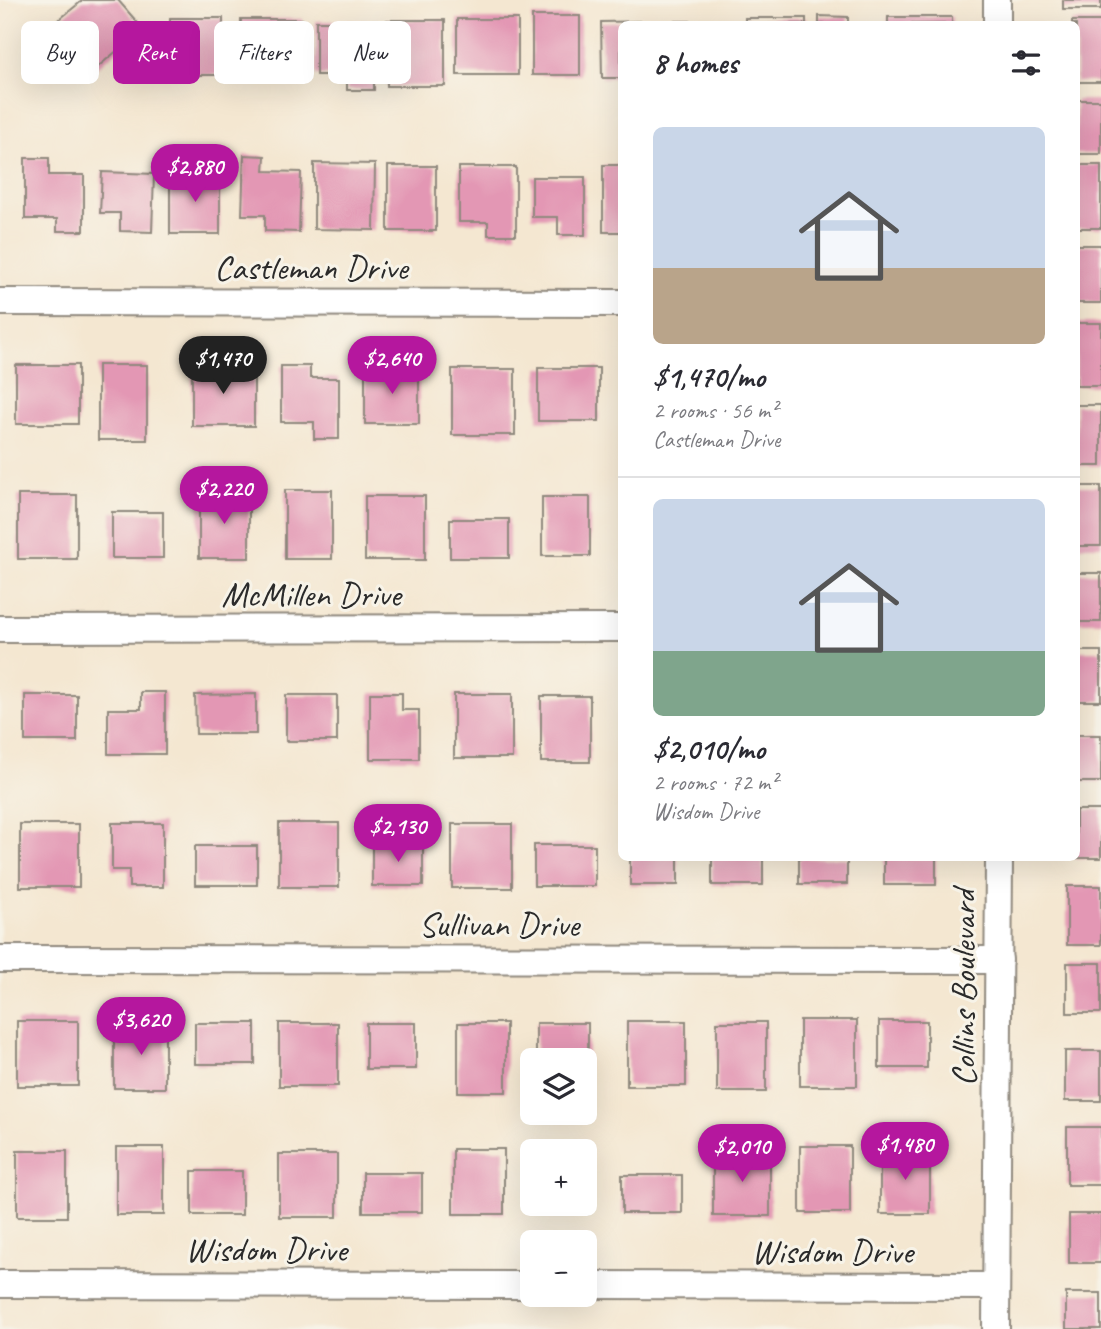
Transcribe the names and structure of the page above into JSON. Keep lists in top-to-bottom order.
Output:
{
  "streets": {
    "street": [
      "Castleman Drive",
      "McMillen Drive",
      "Sullivan Drive",
      "Collins Boulevard",
      "Wisdom Drive"
    ]
  },
  "crossings": [
    ["Sullivan Drive", "Collins Boulevard"],
    ["Collins Boulevard", "Wisdom Drive"]
  ],
  "page": {
    "chip": [
      "Buy",
      "Rent",
      "Filters",
      "New"
    ],
    "heading": "8 homes",
    "list": [
      {
        "name": "$1,470/mo",
        "note": "2 rooms · 56 m² · Castleman Drive"
      },
      {
        "name": "$2,010/mo",
        "note": "2 rooms · 72 m² · Wisdom Drive"
      }
    ],
    "price": [
      "$2,880",
      "$1,470",
      "$2,640",
      "$2,220",
      "$2,130",
      "$3,620",
      "$1,480",
      "$2,010"
    ],
    "map_buttons": ["+", "−"]
  }
}
